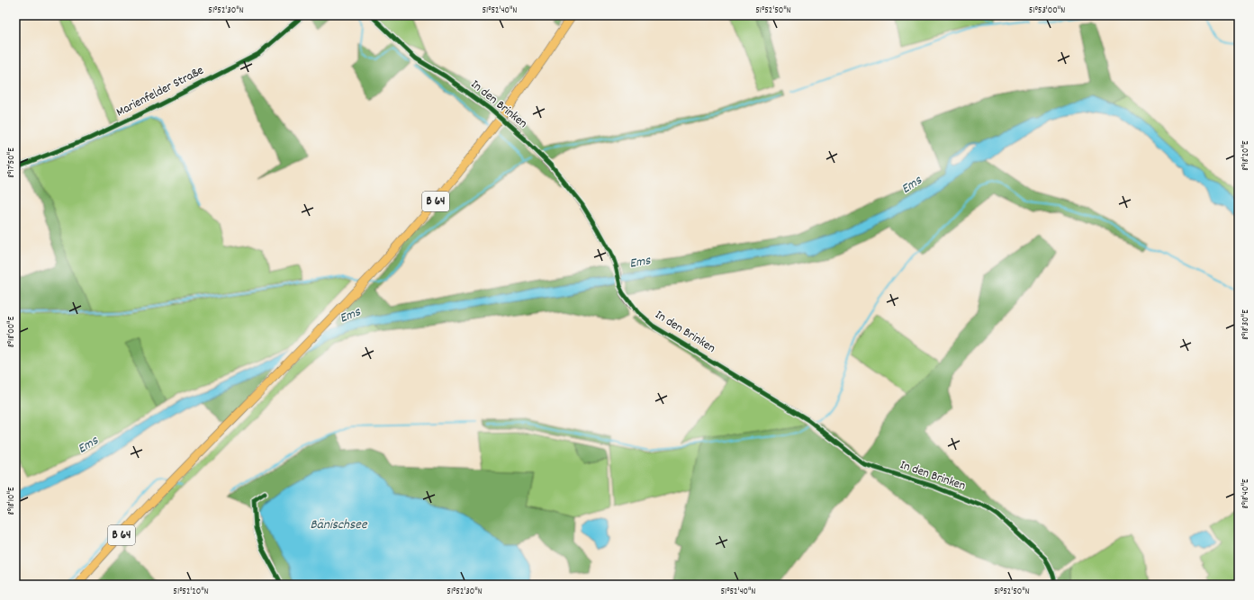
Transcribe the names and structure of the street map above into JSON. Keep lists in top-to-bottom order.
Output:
{
  "streets": {
    "main road": ["B 64"],
    "street": ["Marienfelder Straße", "In den Brinken"]
  },
  "water": ["Ems", "Bänischsee"],
  "coordinates": [
    "51°52'30\"N",
    "51°52'40\"N",
    "51°52'50\"N",
    "51°53'00\"N",
    "8°18'20\"E",
    "8°17'50\"E",
    "8°18'30\"E",
    "8°18'00\"E",
    "8°18'40\"E",
    "8°18'10\"E",
    "51°52'20\"N"
  ]
}
